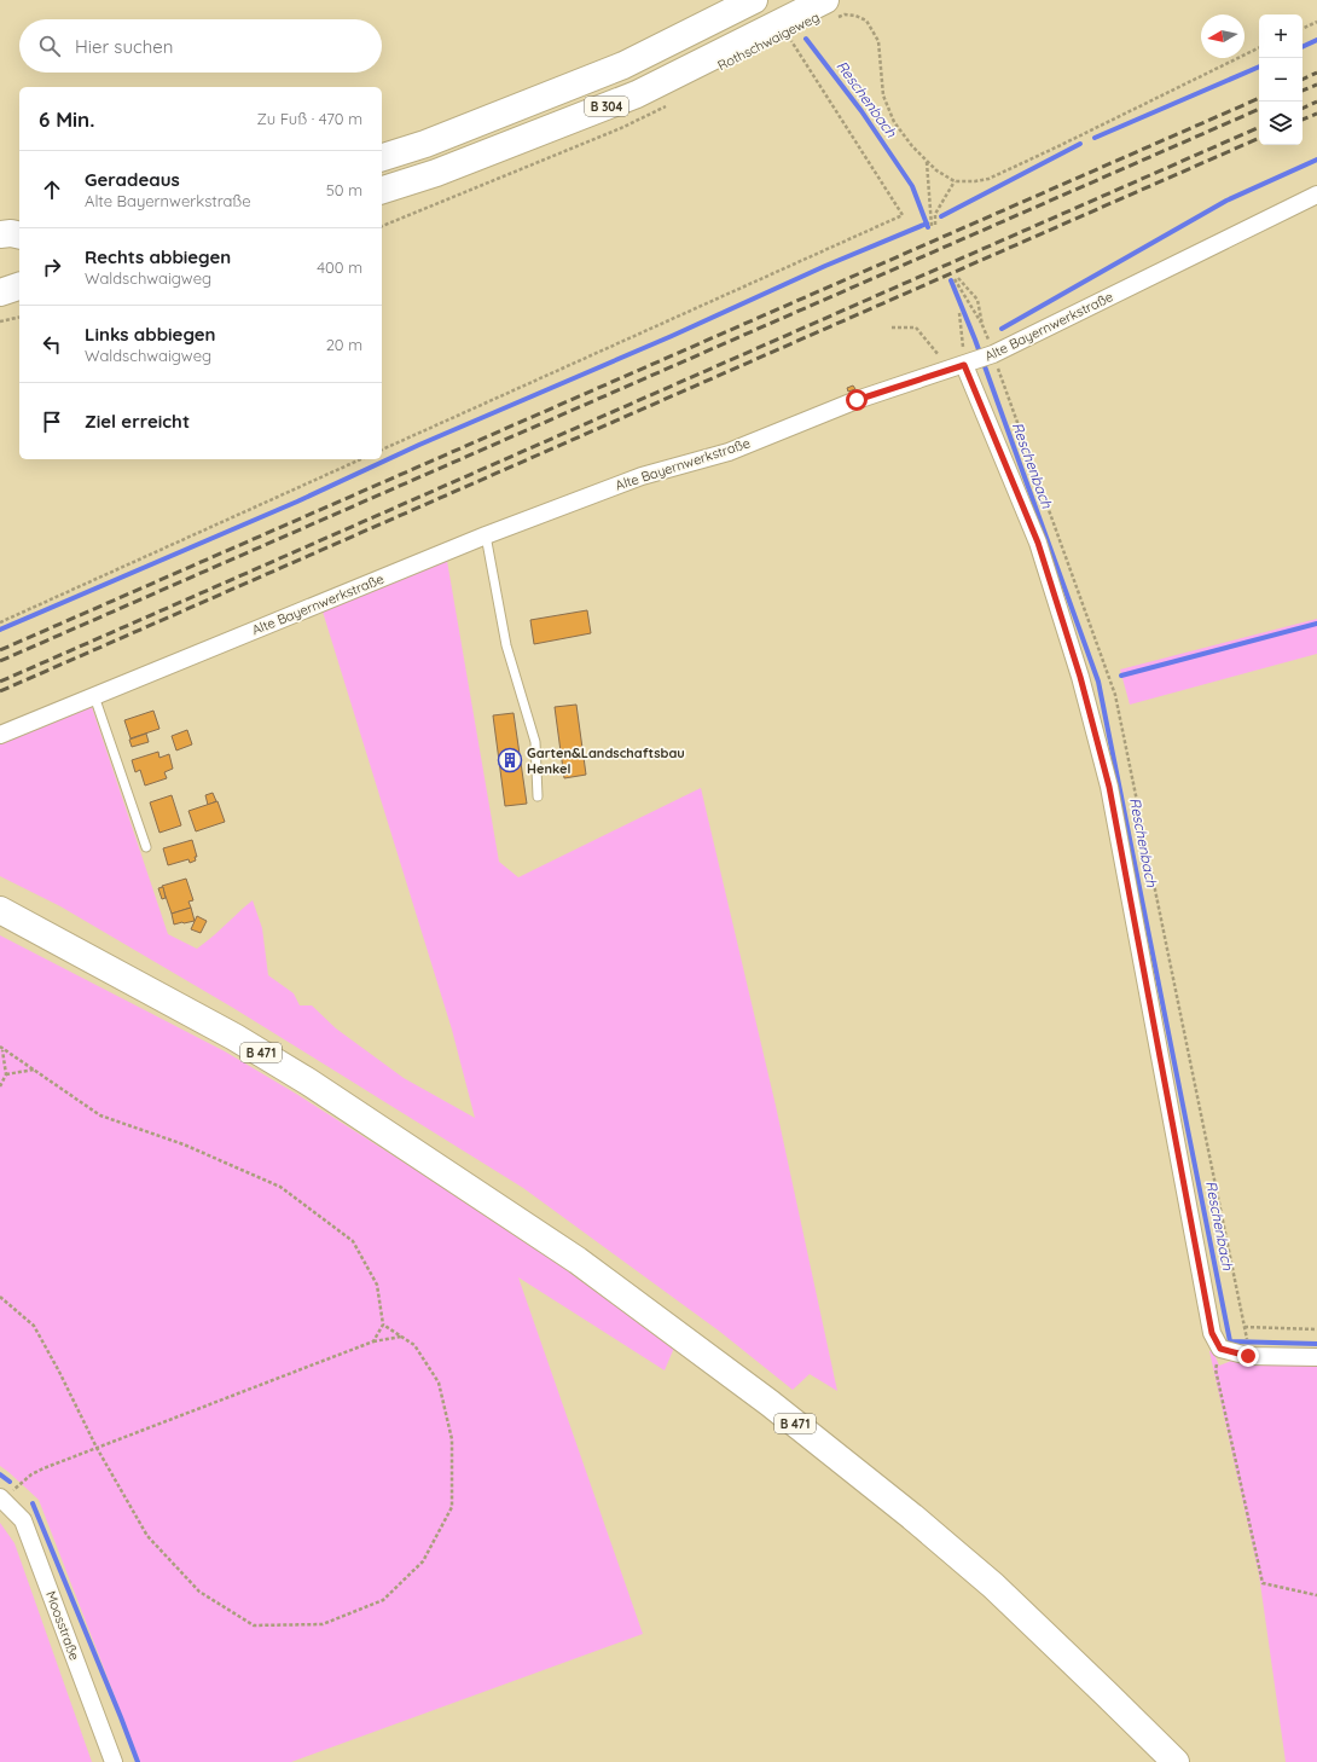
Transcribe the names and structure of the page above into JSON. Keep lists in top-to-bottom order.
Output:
{
  "streets": {
    "highway": ["B 304", "B 471"],
    "street": ["Alte Bayernwerkstraße", "Moosstraße"],
    "path": ["Rothschwaigeweg"]
  },
  "crossings": [
    ["Rothschwaigeweg", "B 304"]
  ],
  "water": ["Reschenbach"],
  "places": {
    "building": ["Garten&Landschaftsbau Henkel"]
  },
  "north": "left",
  "page": {
    "map_buttons": ["+", "−"],
    "search": "Hier suchen",
    "heading": ["6 Min.", "Zu Fuß · 470 m"],
    "list": [
      ["Geradeaus", "Alte Bayernwerkstraße", "50 m"],
      ["Rechts abbiegen", "Waldschwaigweg", "400 m"],
      ["Links abbiegen", "Waldschwaigweg", "20 m"],
      "Ziel erreicht"
    ]
  }
}
